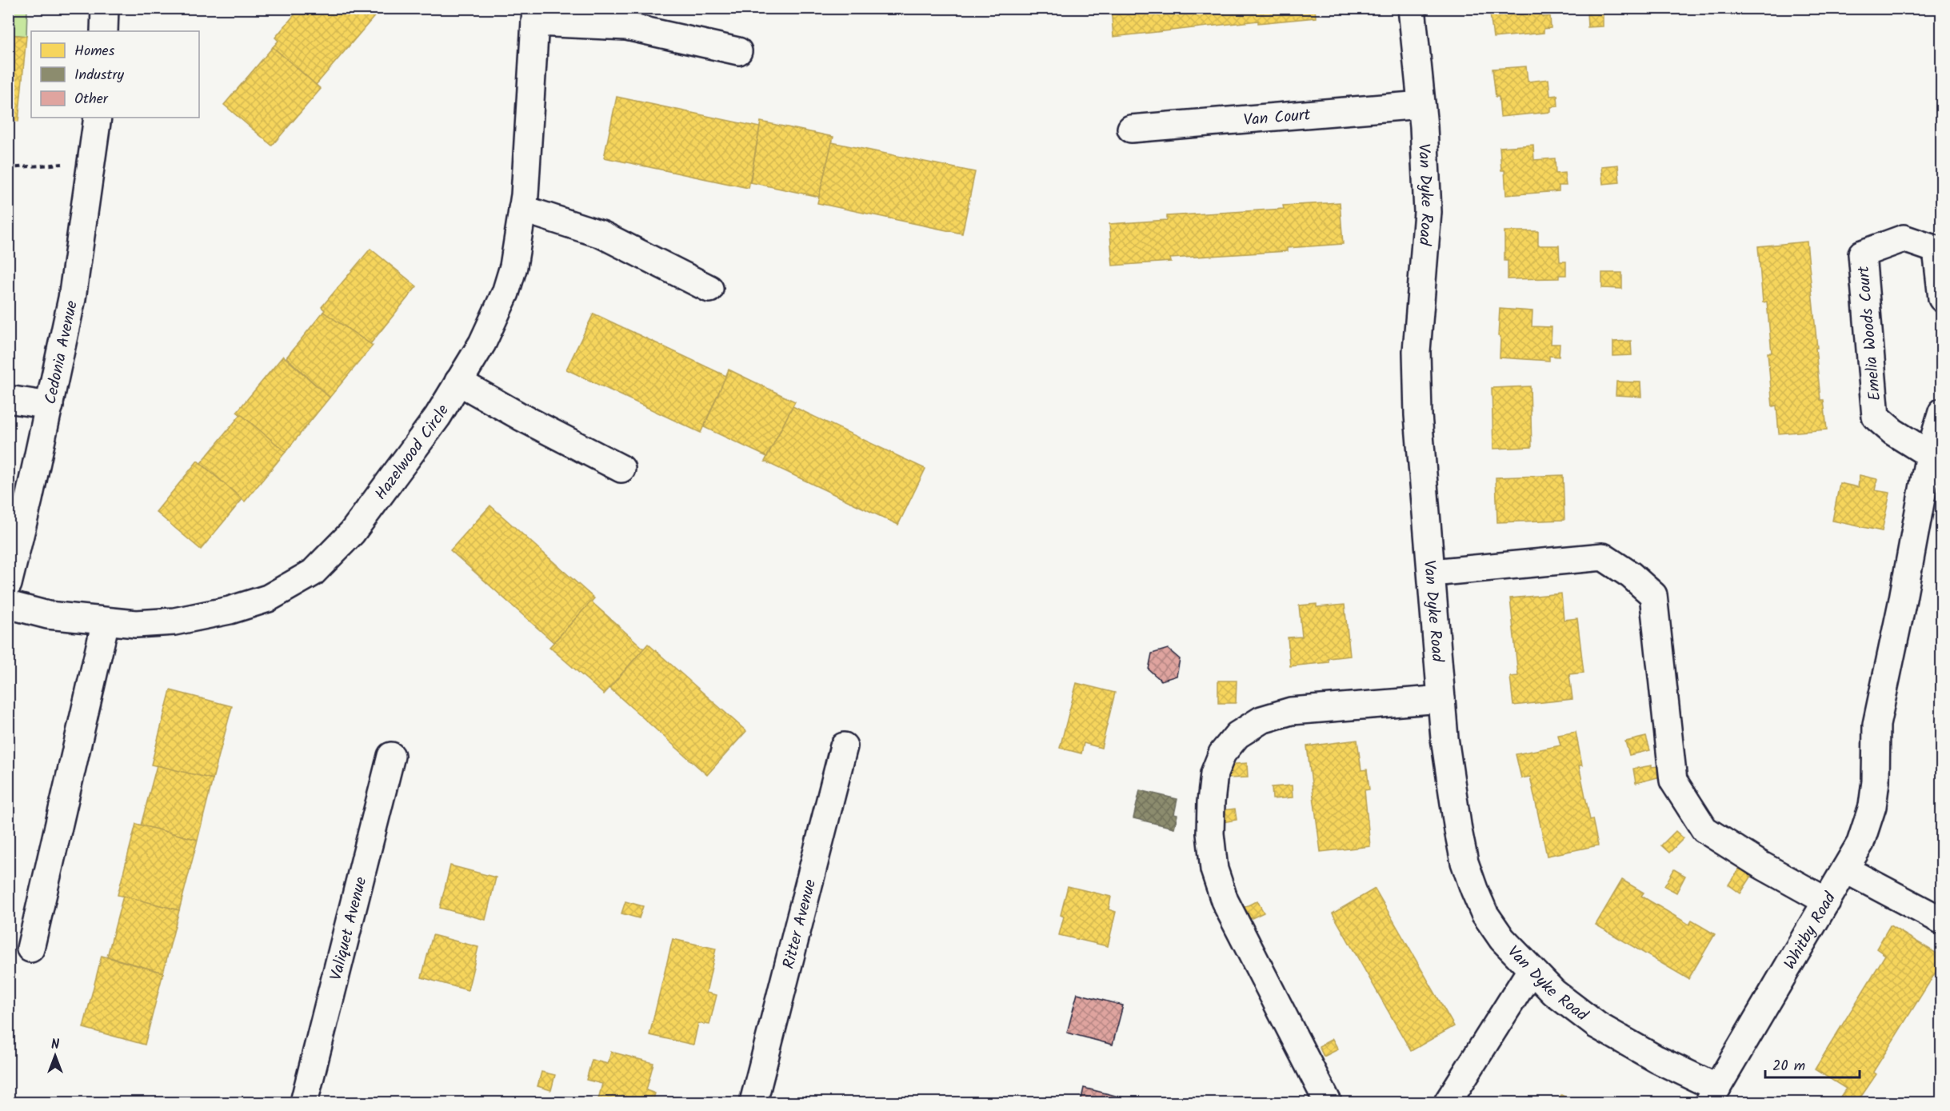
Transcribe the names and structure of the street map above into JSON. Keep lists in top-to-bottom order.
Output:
{
  "streets": {
    "street": [
      "Van Court",
      "Van Dyke Road",
      "Emelia Woods Court",
      "Cedonia Avenue",
      "Hazelwood Circle",
      "Ritter Avenue",
      "Valiquet Avenue",
      "Whitby Road"
    ]
  },
  "crossings": [
    ["Van Court", "Van Dyke Road"],
    ["Van Dyke Road", "Whitby Road"],
    ["Emelia Woods Court", "Whitby Road"]
  ],
  "legend": ["Homes", "Industry", "Other"],
  "scale_bar": "20 m",
  "north": "top"
}
